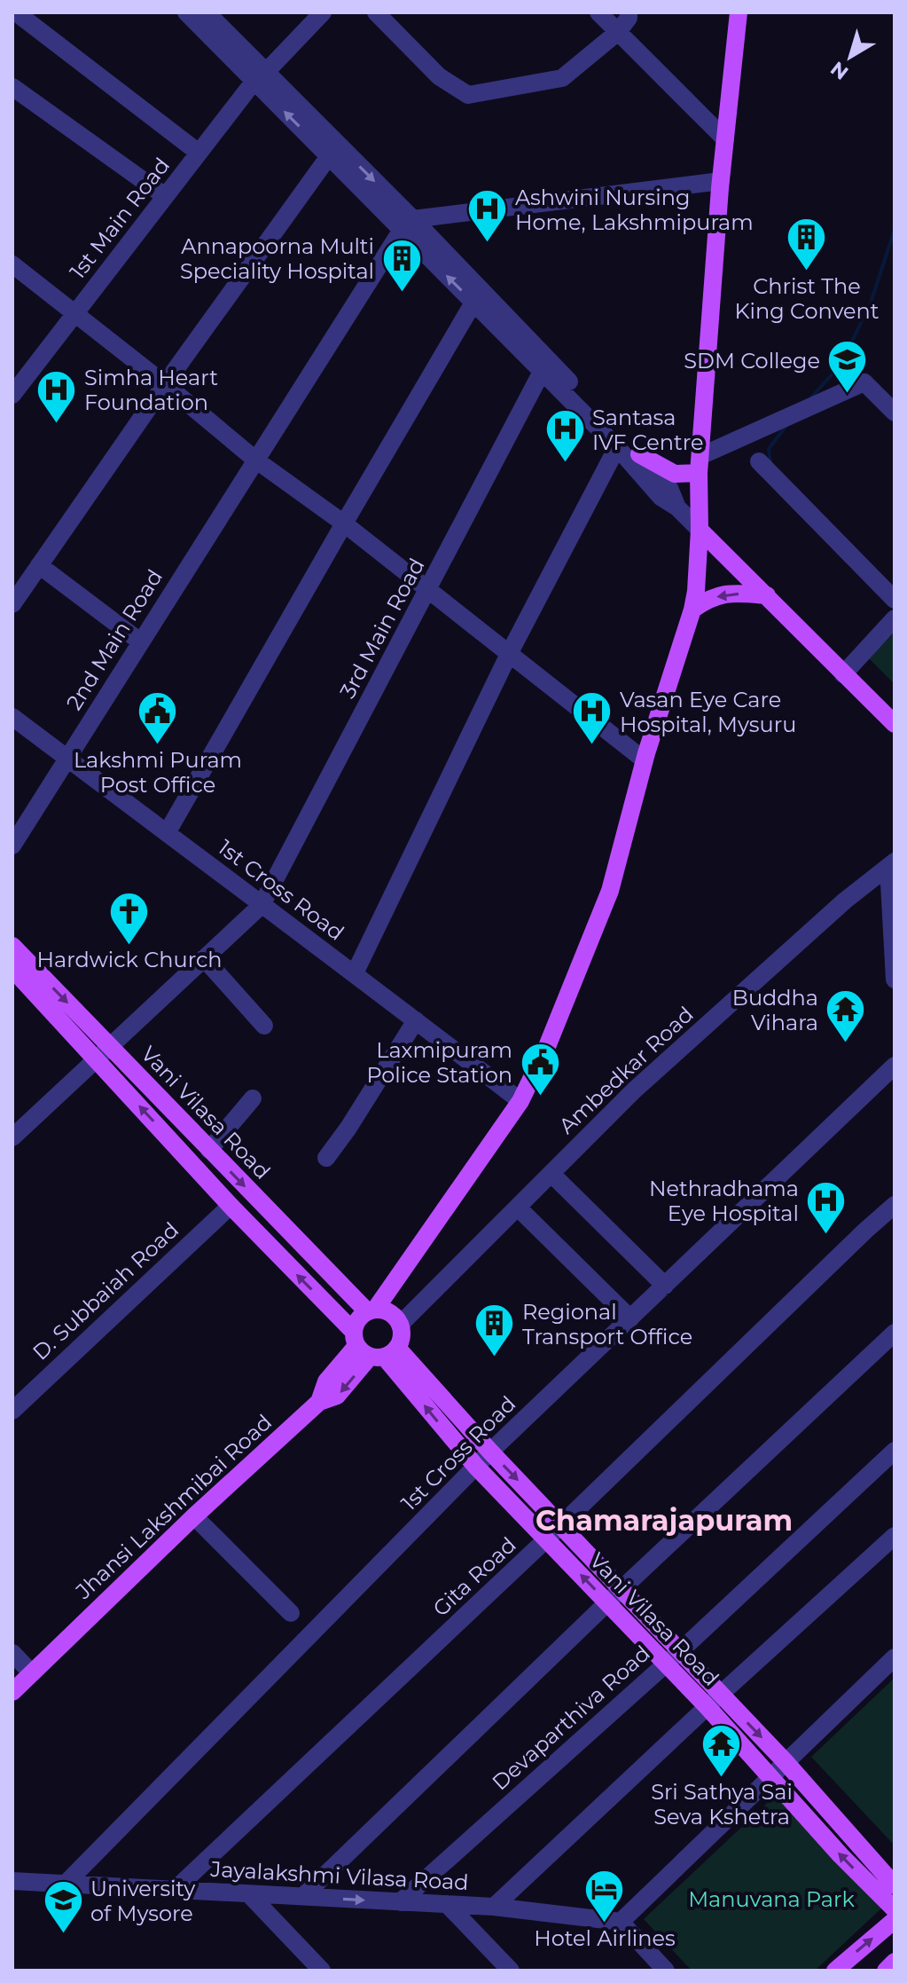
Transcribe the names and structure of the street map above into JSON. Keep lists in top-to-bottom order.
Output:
{
  "streets": {
    "main road": ["Vani Vilasa Road", "Jhansi Lakshmibai Road"],
    "street": [
      "1st Main Road",
      "3rd Main Road",
      "2nd Main Road",
      "1st Cross Road",
      "Ambedkar Road",
      "D. Subbaiah Road",
      "Gita Road",
      "Devaparthiva Road",
      "Jayalakshmi Vilasa Road"
    ]
  },
  "crossings": [
    ["3rd Main Road", "1st Cross Road"],
    ["3rd Main Road", "Vani Vilasa Road"],
    ["2nd Main Road", "1st Cross Road"],
    ["1st Cross Road", "Vani Vilasa Road"],
    ["1st Cross Road", "Jayalakshmi Vilasa Road"],
    ["Ambedkar Road", "Vani Vilasa Road"],
    ["Vani Vilasa Road", "D. Subbaiah Road"],
    ["Vani Vilasa Road", "Jhansi Lakshmibai Road"],
    ["Vani Vilasa Road", "Gita Road"],
    ["Vani Vilasa Road", "Devaparthiva Road"],
    ["Gita Road", "Jayalakshmi Vilasa Road"],
    ["Devaparthiva Road", "Jayalakshmi Vilasa Road"]
  ],
  "districts": ["Chamarajapuram"],
  "parks": ["Manuvana Park"],
  "places": {
    "hospital": [
      "Ashwini Nursing Home, Lakshmipuram",
      "Simha Heart Foundation",
      "Santasa IVF Centre",
      "Vasan Eye Care Hospital, Mysuru",
      "Nethradhama Eye Hospital"
    ],
    "building": ["Christ The King Convent", "Annapoorna Multi Speciality Hospital", "Regional Transport Office"],
    "school or university": ["SDM College", "University of Mysore"],
    "public building": ["Lakshmi Puram Post Office", "Laxmipuram Police Station"],
    "church": ["Hardwick Church"],
    "temple": ["Buddha Vihara", "Sri Sathya Sai Seva Kshetra"],
    "hotel": ["Hotel Airlines"]
  },
  "north": "bottom left"
}
